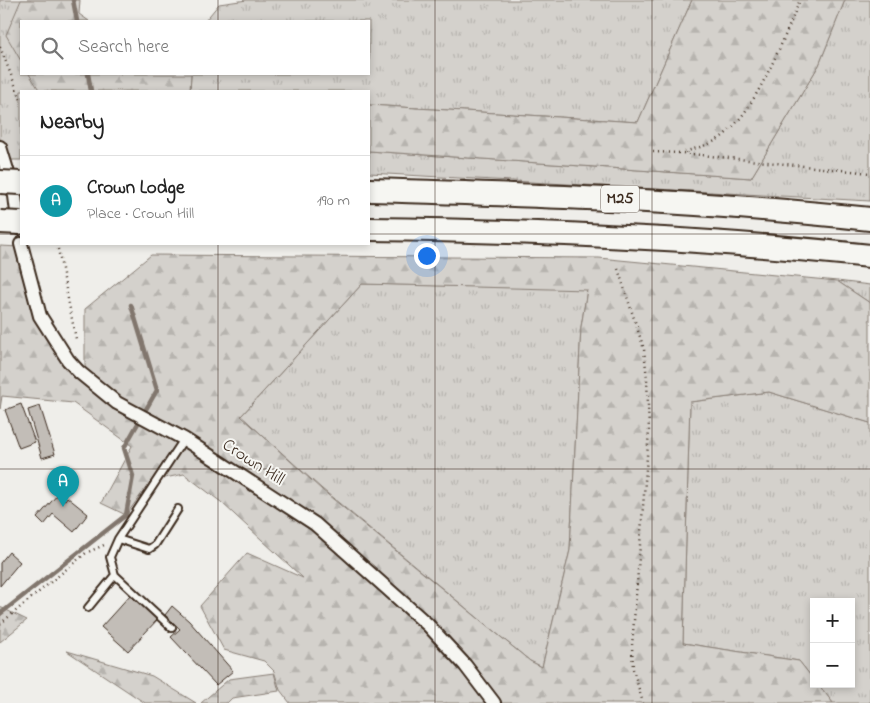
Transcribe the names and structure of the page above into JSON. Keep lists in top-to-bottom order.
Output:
{
  "streets": {
    "highway": ["M25"],
    "street": ["Crown Hill"]
  },
  "page": {
    "search": "Search here",
    "heading": "Nearby",
    "list": [
      {
        "mark": "A",
        "name": "Crown Lodge",
        "note": "Place · Crown Hill",
        "value": "190 m"
      }
    ],
    "pins": "A",
    "map_buttons": ["+", "−"]
  }
}
